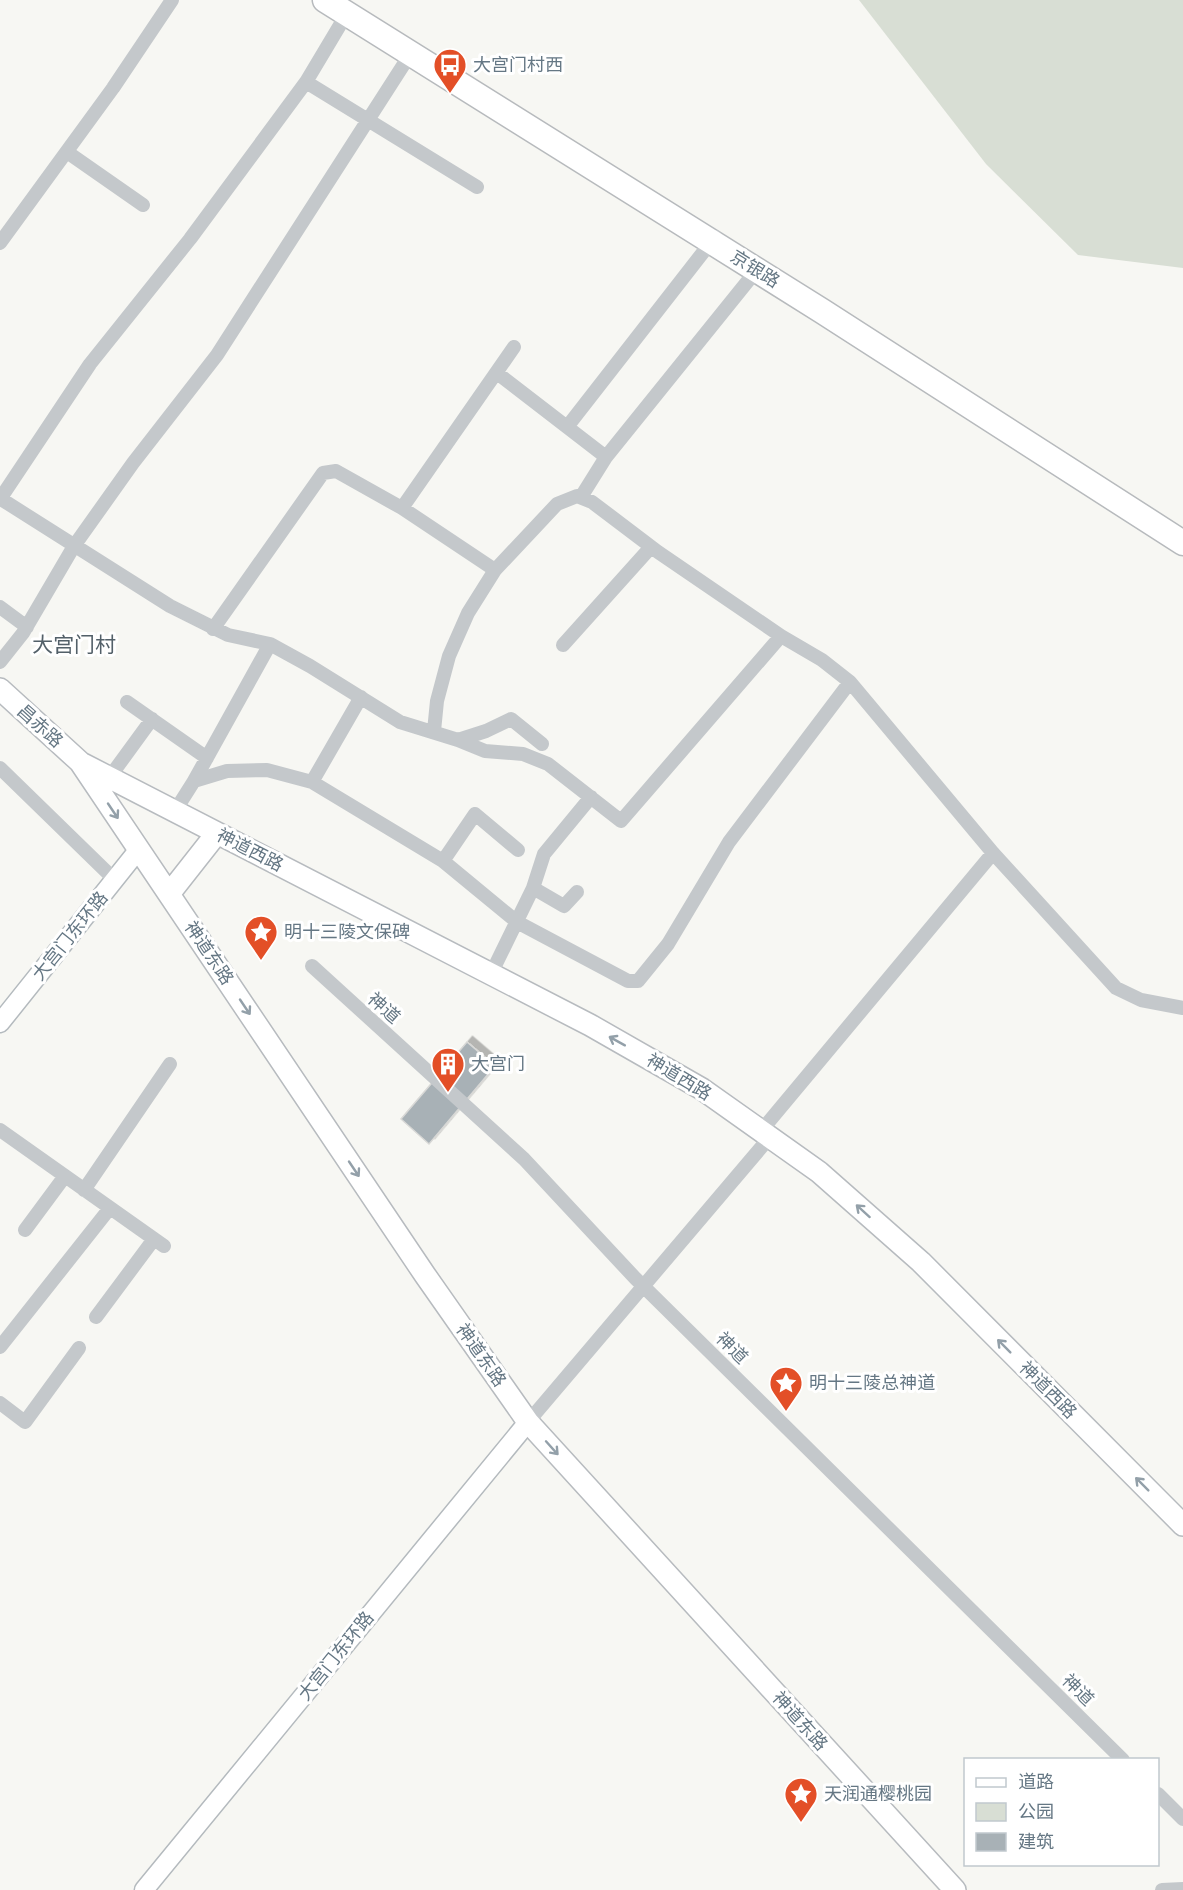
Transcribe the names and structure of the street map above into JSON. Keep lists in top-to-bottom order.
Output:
{
  "streets": {
    "highway": ["京银路"],
    "main road": ["昌赤路", "神道西路", "神道东路"],
    "street": ["大宫门东环路", "神道"]
  },
  "crossings": [
    ["昌赤路", "神道西路"],
    ["昌赤路", "神道东路"],
    ["神道西路", "神道东路"],
    ["大宫门东环路", "神道东路"]
  ],
  "one_way": ["神道西路", "神道东路"],
  "districts": ["大宫门村"],
  "places": {
    "bus stop": ["大宫门村西"],
    "place": ["明十三陵文保碑", "明十三陵总神道", "天润通樱桃园"],
    "building": ["大宫门"]
  },
  "legend": ["道路", "公园", "建筑"]
}
